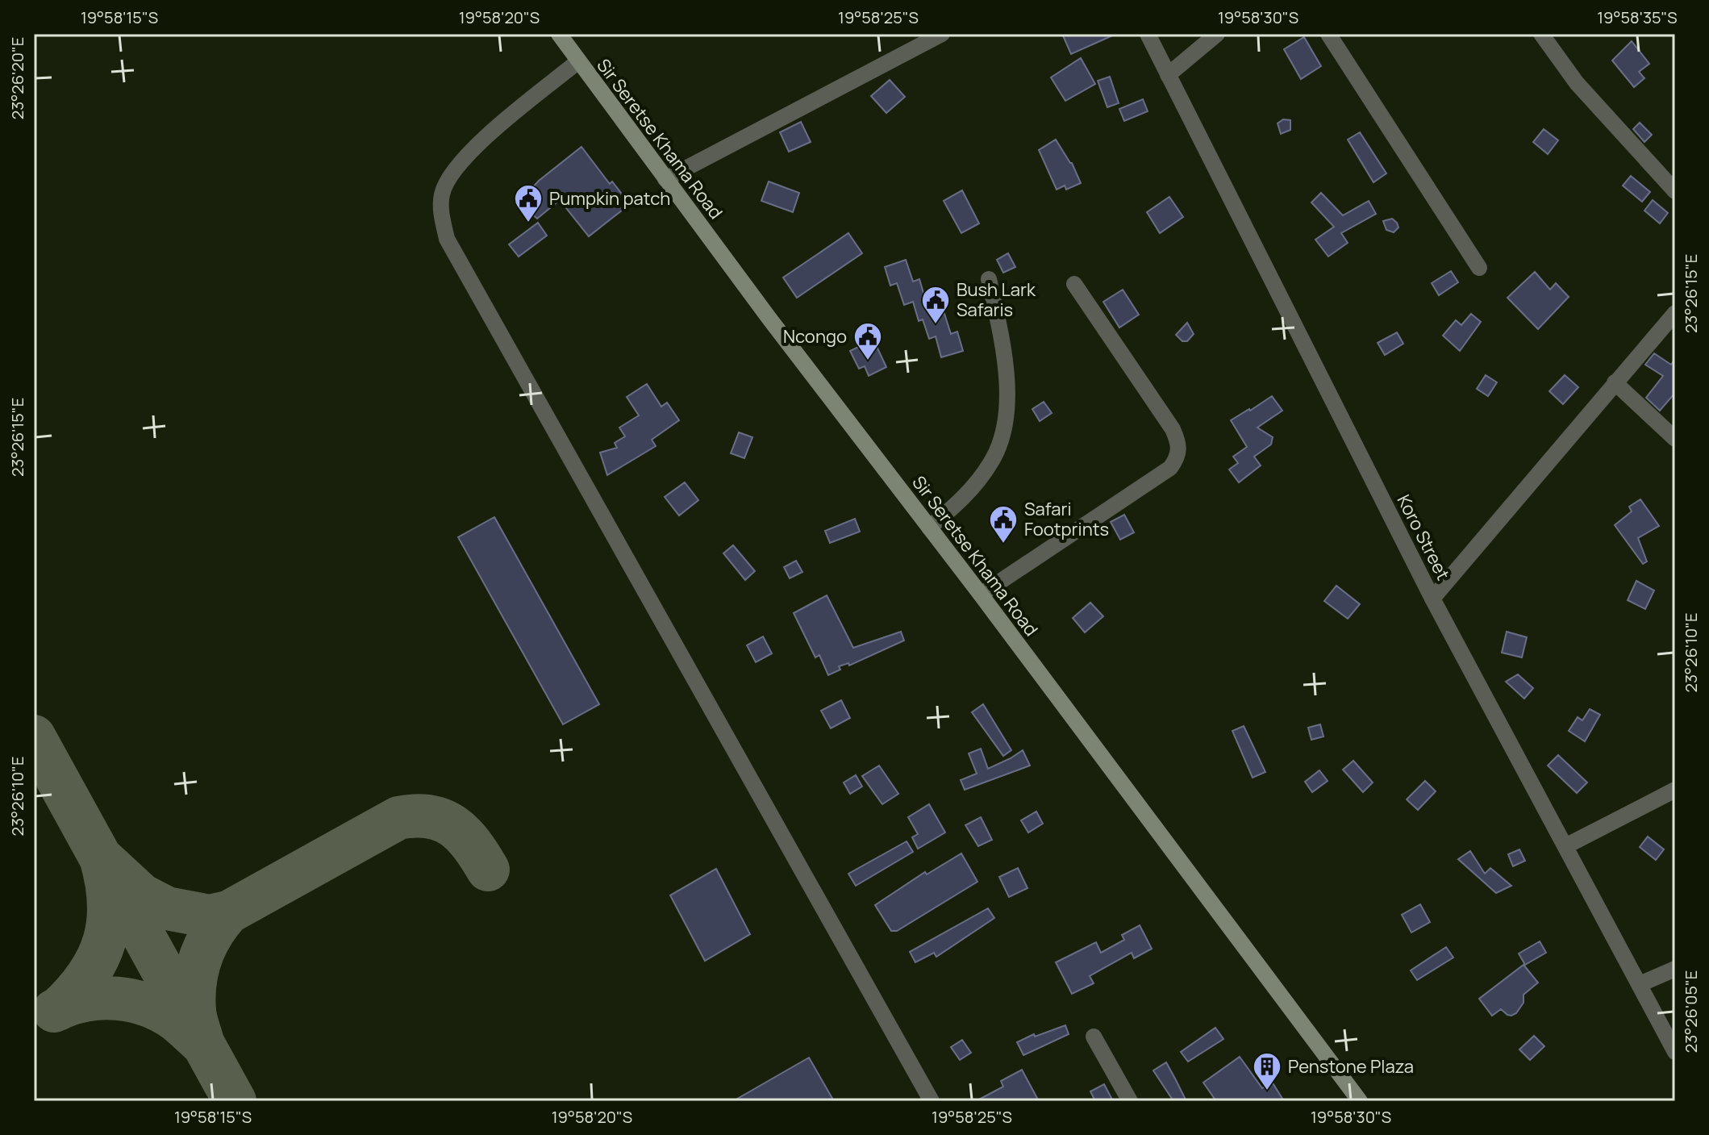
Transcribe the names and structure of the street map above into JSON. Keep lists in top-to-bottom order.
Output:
{
  "streets": {
    "main road": ["Sir Seretse Khama Road"],
    "street": ["Koro Street"]
  },
  "places": {
    "public building": [
      "Pumpkin patch",
      "Bush Lark Safaris",
      "Ncongo",
      "Safari Footprints"
    ],
    "building": ["Penstone Plaza"]
  },
  "coordinates": [
    "19°58'15\"S",
    "19°58'20\"S",
    "19°58'25\"S",
    "19°58'30\"S",
    "19°58'35\"S",
    "23°26'20\"E",
    "23°26'15\"E",
    "23°26'10\"E",
    "23°26'05\"E"
  ]
}
